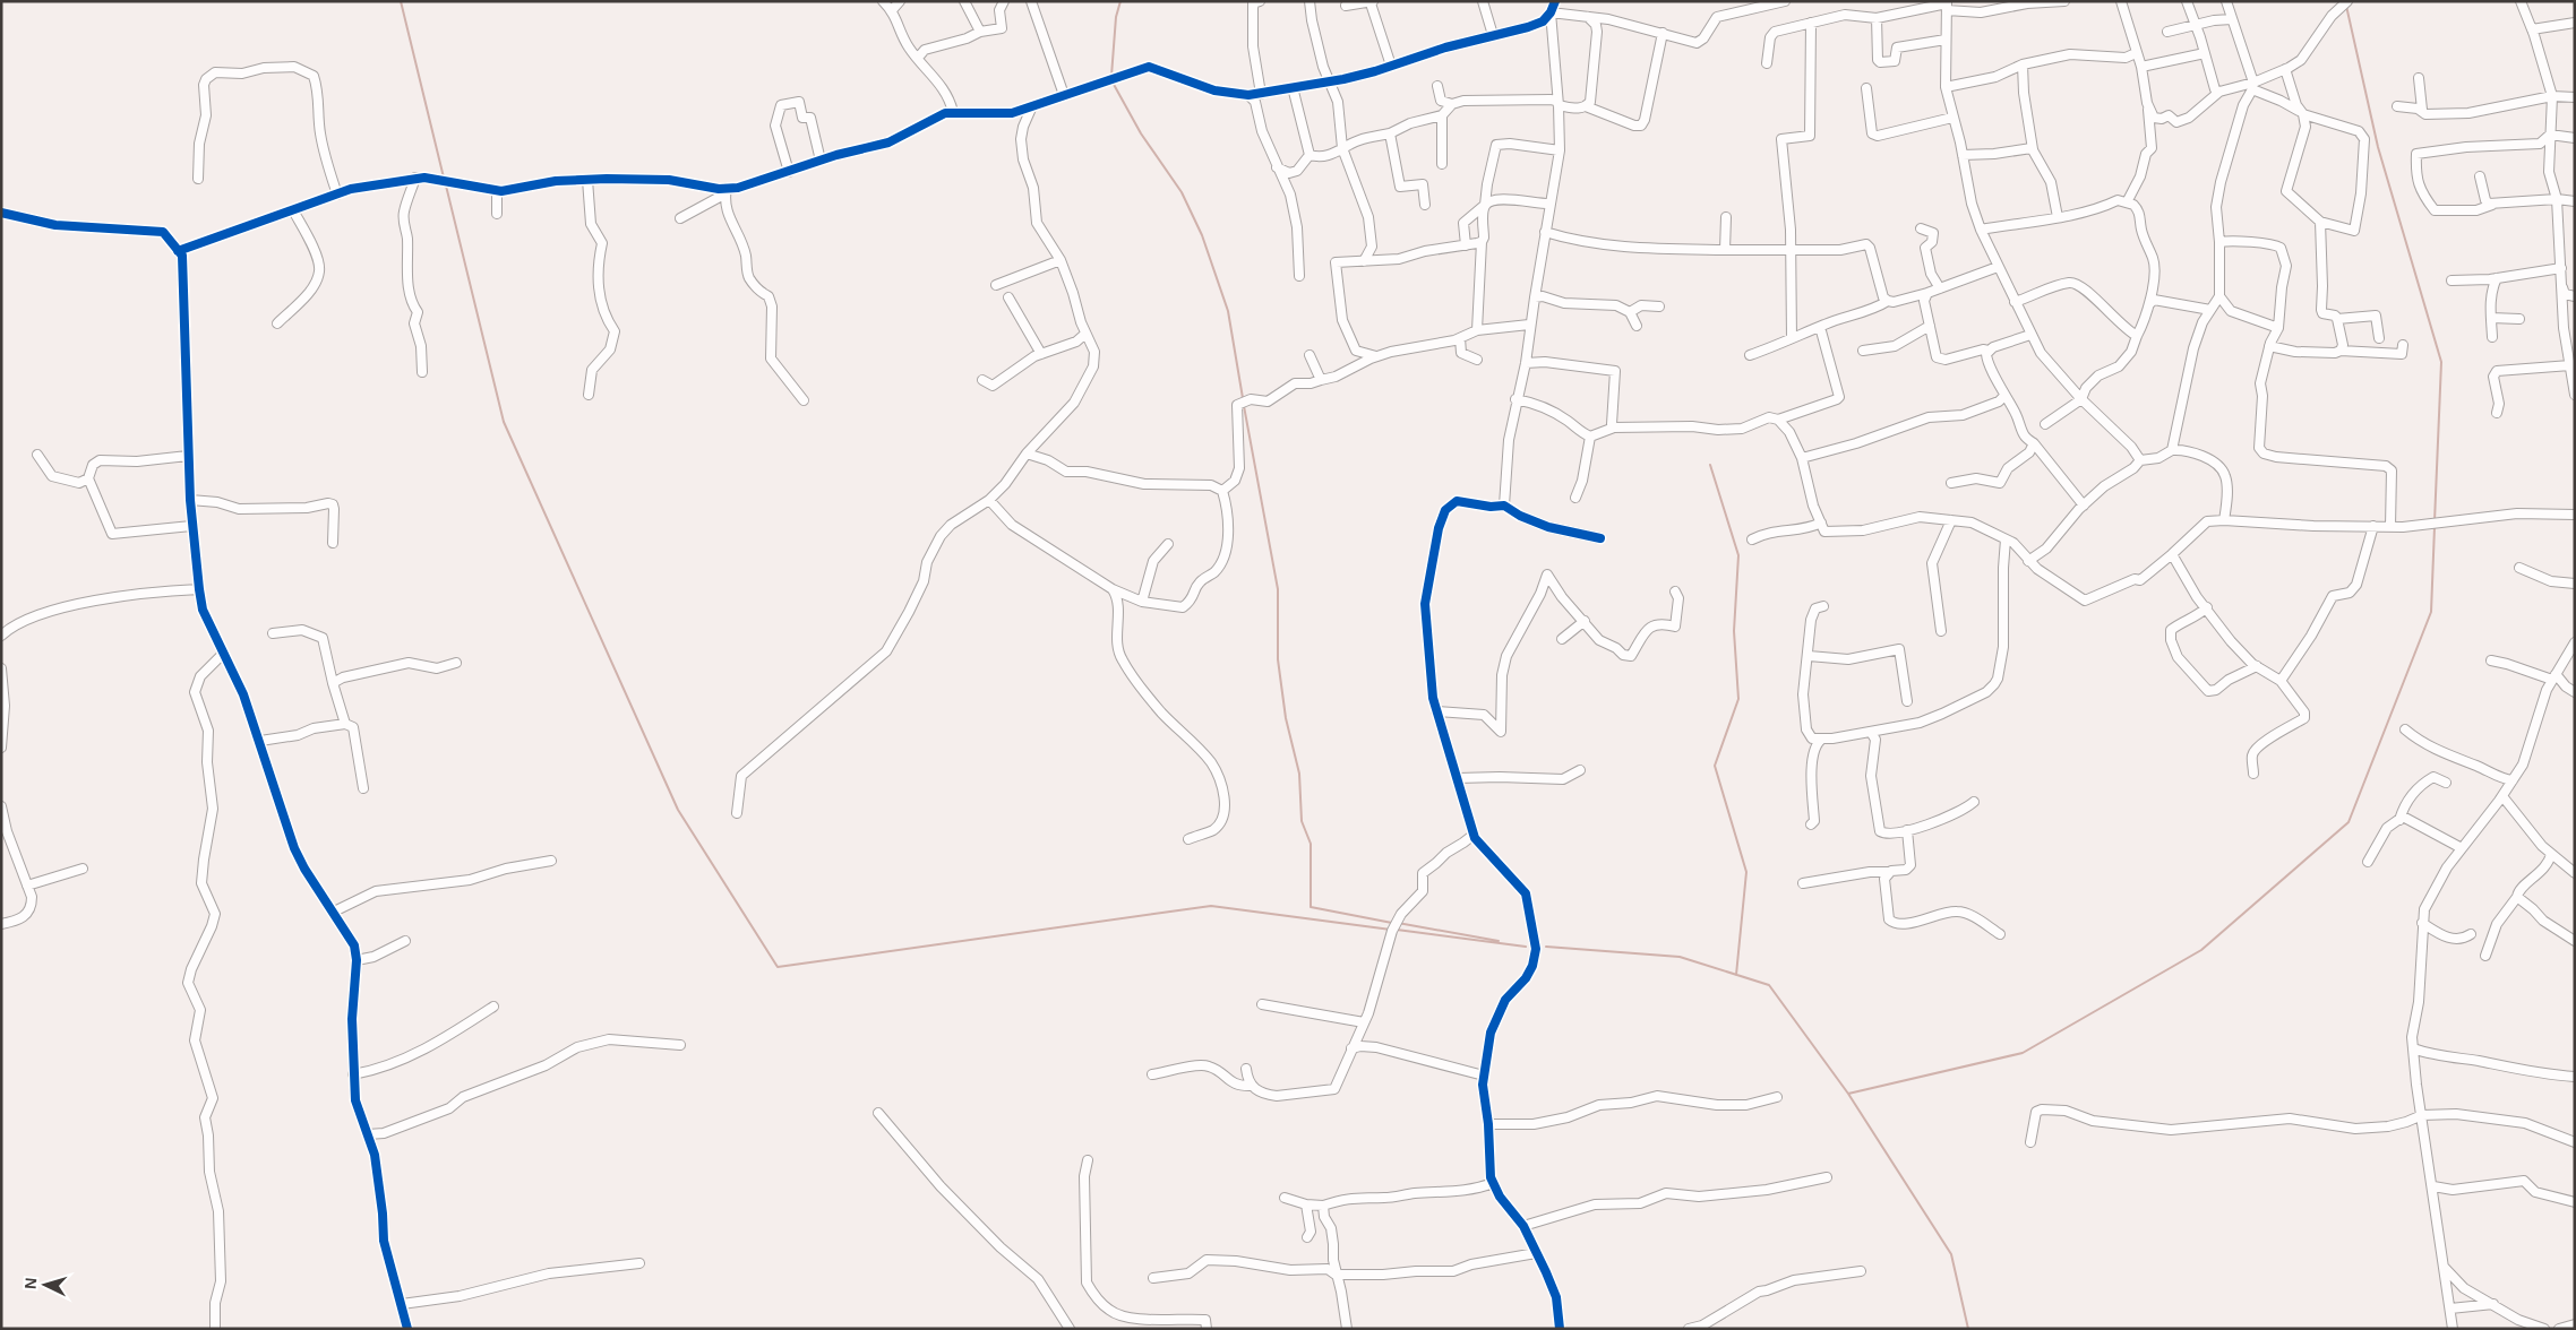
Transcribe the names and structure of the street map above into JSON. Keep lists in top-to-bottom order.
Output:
{
  "north": "left"
}
